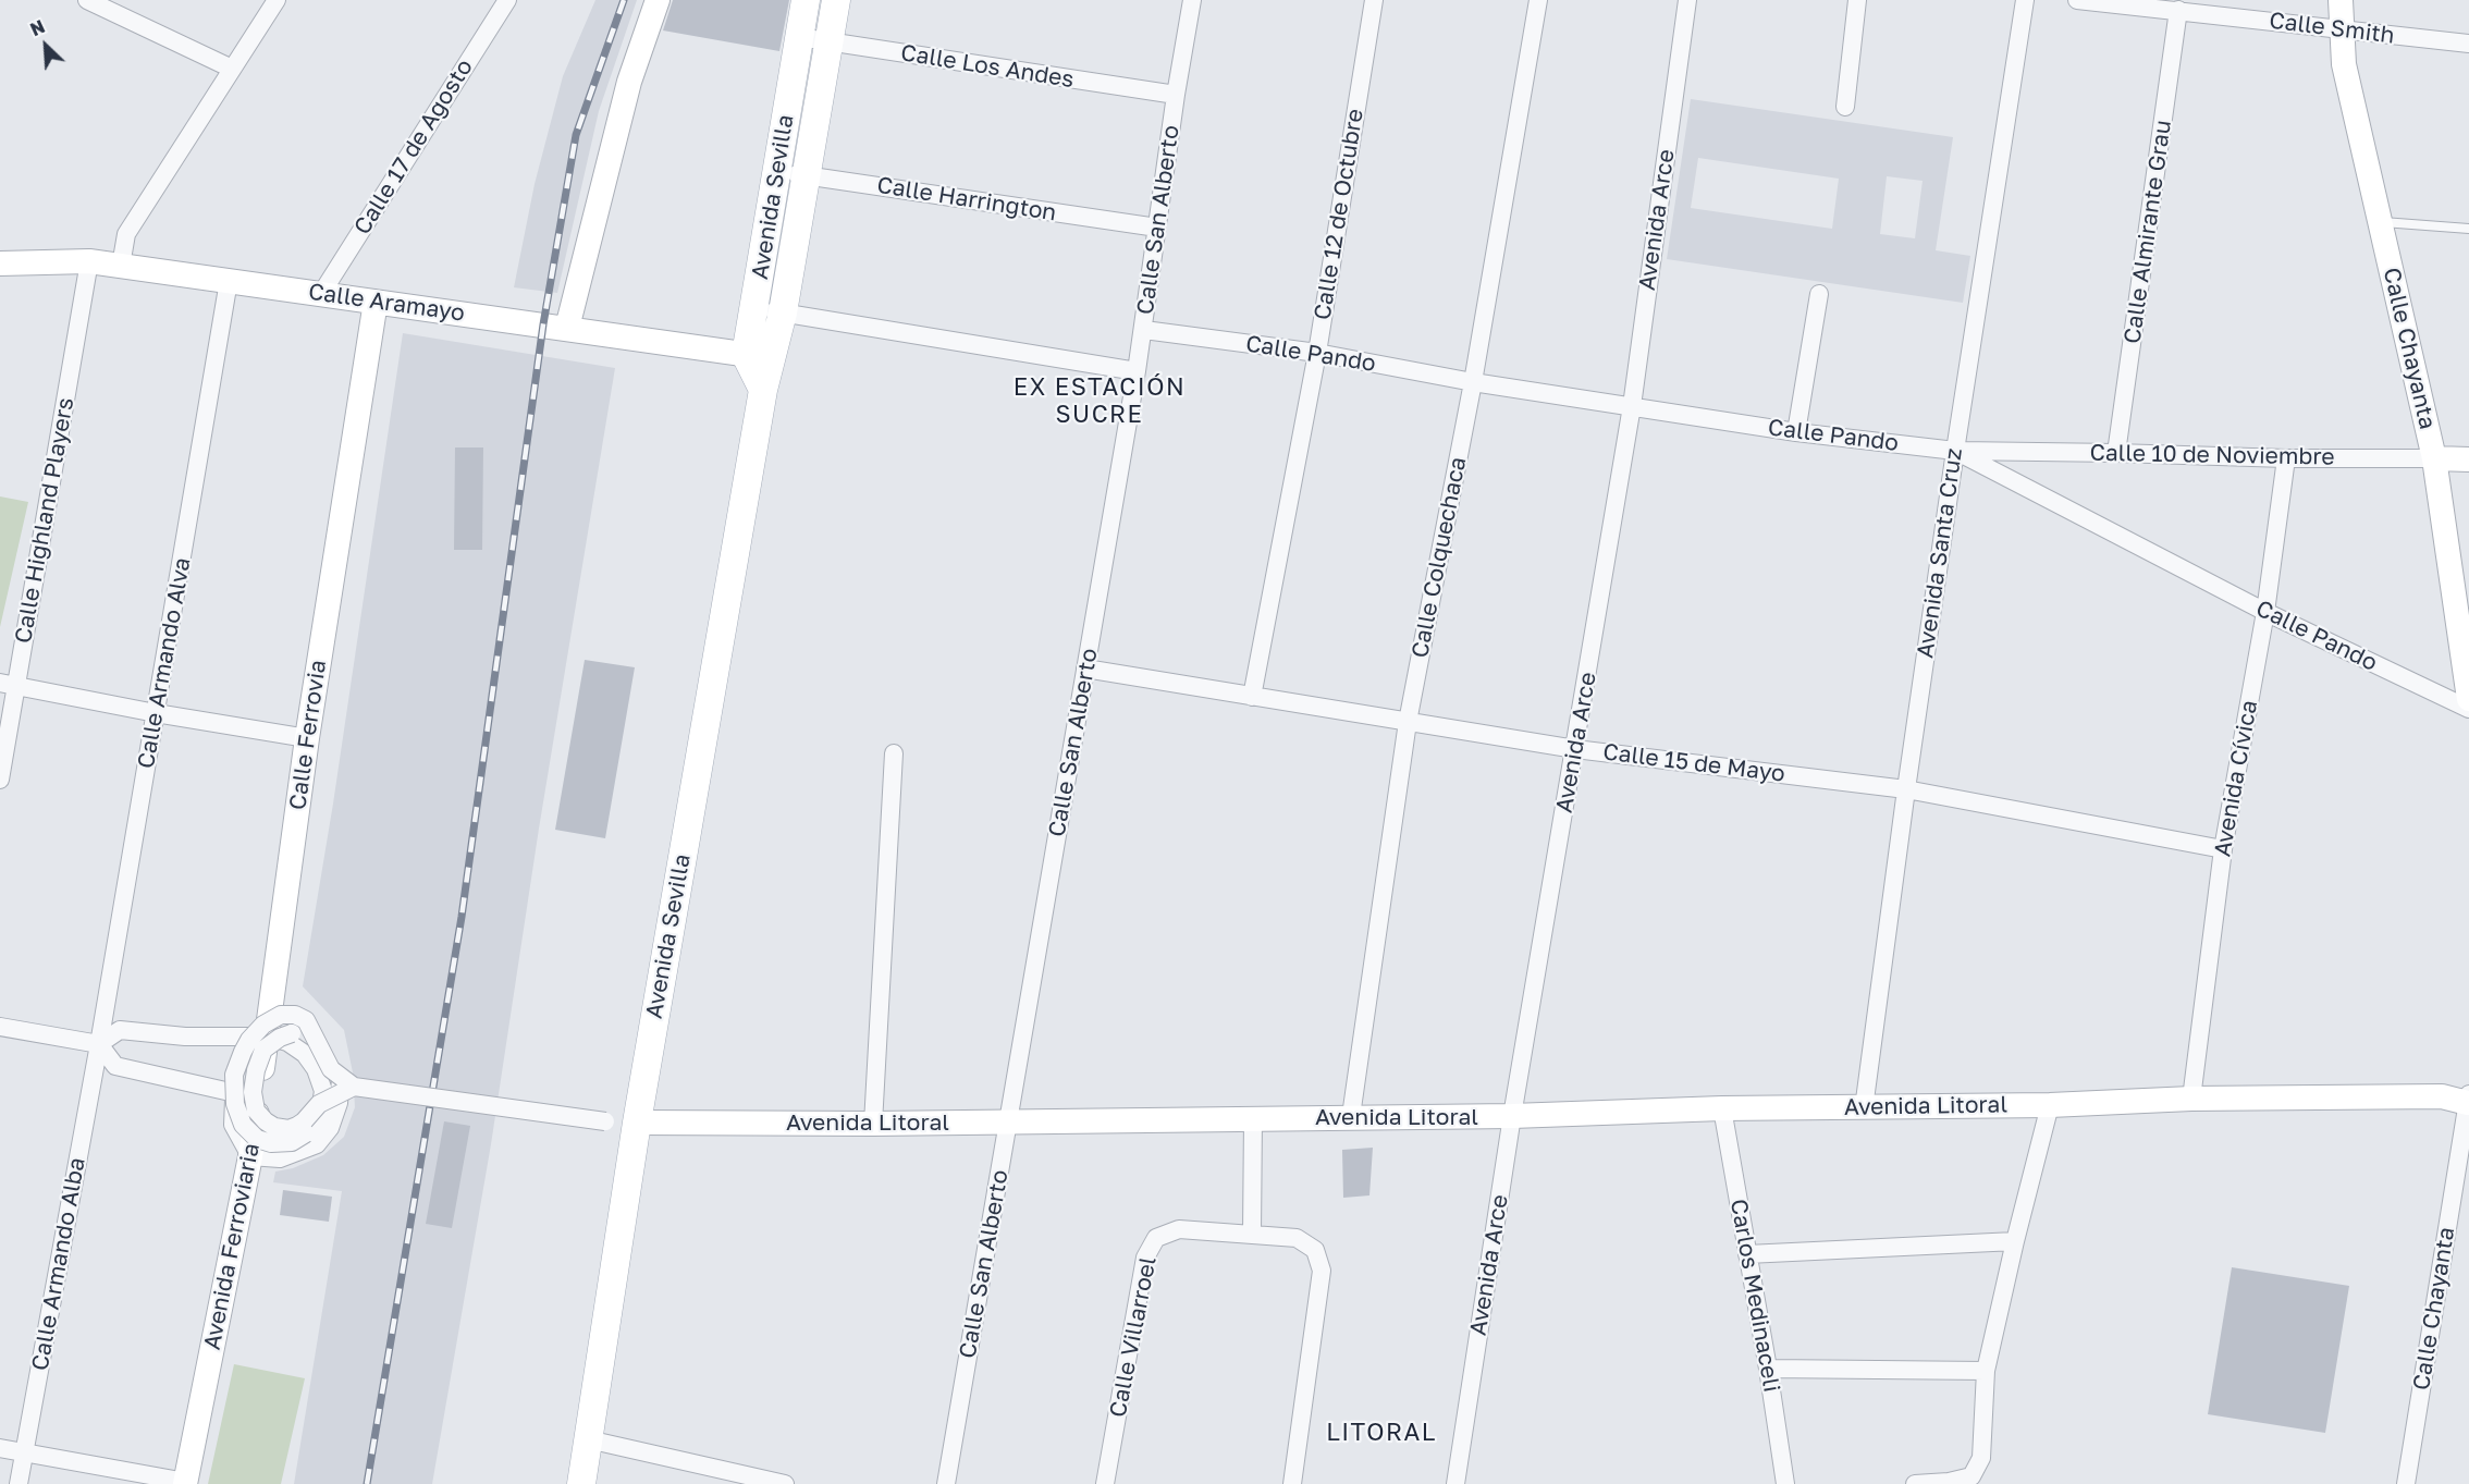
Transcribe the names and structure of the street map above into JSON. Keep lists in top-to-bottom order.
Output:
{
  "streets": {
    "main road": [
      "Avenida Sevilla",
      "Calle Aramayo",
      "Calle Chayanta",
      "Calle 10 de Noviembre",
      "Calle Ferrovia",
      "Avenida Litoral",
      "Avenida Ferroviaria"
    ],
    "street": [
      "Calle Smith",
      "Calle Los Andes",
      "Calle 17 de Agosto",
      "Calle Harrington",
      "Calle 12 de Octubre",
      "Calle San Alberto",
      "Avenida Arce",
      "Calle Almirante Grau",
      "Calle Pando",
      "Calle Highland Players",
      "Avenida Santa Cruz",
      "Calle Colquechaca",
      "Calle Armando Alva",
      "Calle 15 de Mayo",
      "Avenida Cívica",
      "Calle Armando Alba",
      "Carlos Medinaceli",
      "Calle Villarroel"
    ]
  },
  "crossings": [
    ["Calle Smith", "Calle Almirante Grau"],
    ["Calle Smith", "Calle Chayanta"],
    ["Calle Los Andes", "Avenida Sevilla"],
    ["Calle Los Andes", "Calle San Alberto"],
    ["Calle 17 de Agosto", "Calle Aramayo"],
    ["Avenida Sevilla", "Calle Harrington"],
    ["Avenida Sevilla", "Calle Aramayo"],
    ["Avenida Sevilla", "Avenida Litoral"],
    ["Calle Harrington", "Calle San Alberto"],
    ["Calle 12 de Octubre", "Calle Pando"],
    ["Calle 12 de Octubre", "Calle 15 de Mayo"],
    ["Calle San Alberto", "Calle Pando"],
    ["Calle San Alberto", "Calle 15 de Mayo"],
    ["Calle San Alberto", "Avenida Litoral"],
    ["Avenida Arce", "Calle Pando"],
    ["Avenida Arce", "Calle 15 de Mayo"],
    ["Avenida Arce", "Avenida Litoral"],
    ["Calle Almirante Grau", "Calle 10 de Noviembre"],
    ["Calle Aramayo", "Calle Highland Players"],
    ["Calle Aramayo", "Calle Armando Alva"],
    ["Calle Aramayo", "Calle Ferrovia"],
    ["Calle Chayanta", "Calle 10 de Noviembre"],
    ["Calle Chayanta", "Avenida Litoral"],
    ["Calle Pando", "Calle 10 de Noviembre"],
    ["Calle Pando", "Avenida Santa Cruz"],
    ["Calle Pando", "Calle Colquechaca"],
    ["Calle Pando", "Avenida Cívica"],
    ["Calle 10 de Noviembre", "Avenida Santa Cruz"],
    ["Calle 10 de Noviembre", "Avenida Cívica"],
    ["Avenida Santa Cruz", "Calle 15 de Mayo"],
    ["Avenida Santa Cruz", "Avenida Litoral"],
    ["Calle Colquechaca", "Calle 15 de Mayo"],
    ["Calle Colquechaca", "Avenida Litoral"],
    ["Calle Armando Alva", "Calle Armando Alba"],
    ["Calle Ferrovia", "Avenida Ferroviaria"],
    ["Calle 15 de Mayo", "Avenida Cívica"],
    ["Avenida Cívica", "Avenida Litoral"],
    ["Avenida Litoral", "Carlos Medinaceli"]
  ],
  "districts": ["EX ESTACIÓN SUCRE", "LITORAL"],
  "north": "top left"
}
